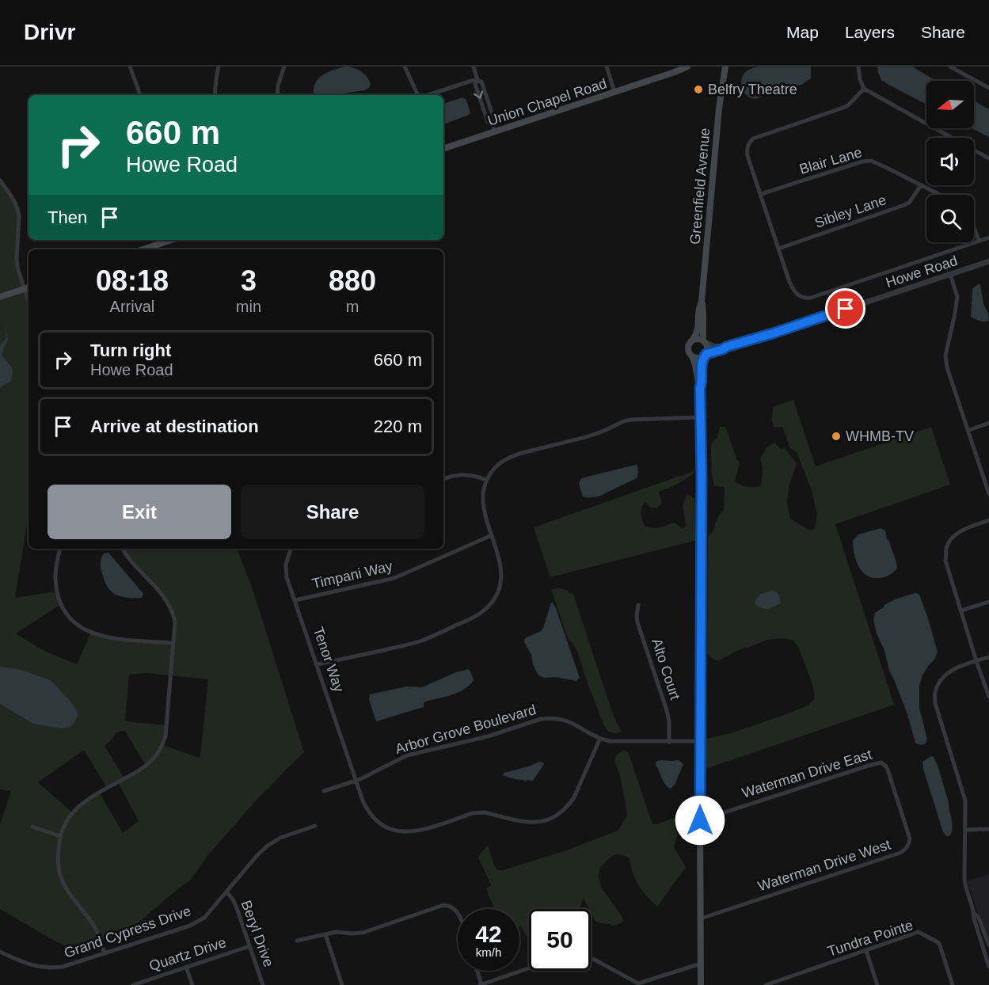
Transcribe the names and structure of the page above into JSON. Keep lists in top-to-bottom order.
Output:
{
  "streets": {
    "main road": ["Union Chapel Road", "Greenfield Avenue"],
    "street": [
      "Blair Lane",
      "Sibley Lane",
      "Howe Road",
      "Timpani Way",
      "Tenor Way",
      "Alto Court",
      "Arbor Grove Boulevard",
      "Waterman Drive East",
      "Waterman Drive West",
      "Grand Cypress Drive",
      "Beryl Drive",
      "Tundra Pointe",
      "Quartz Drive"
    ]
  },
  "crossings": [
    ["Blair Lane", "Sibley Lane"],
    ["Greenfield Avenue", "Howe Road"],
    ["Timpani Way", "Tenor Way"],
    ["Tenor Way", "Arbor Grove Boulevard"],
    ["Alto Court", "Arbor Grove Boulevard"],
    ["Waterman Drive East", "Waterman Drive West"],
    ["Grand Cypress Drive", "Beryl Drive"],
    ["Beryl Drive", "Quartz Drive"]
  ],
  "places": ["Belfry Theatre", "WHMB-TV"],
  "north": "left",
  "page": {
    "header": "Drivr",
    "nav": ["Map", "Layers", "Share"],
    "turn": ["660 m", "Howe Road"],
    "then": "Then",
    "eta": [
      "08:18",
      "Arrival",
      "3",
      "min",
      "880",
      "m"
    ],
    "list": [
      {
        "name": "Turn right",
        "note": "Howe Road",
        "value": "660 m"
      },
      {
        "name": "Arrive at destination",
        "value": "220 m"
      }
    ],
    "buttons": ["Exit", "Share"],
    "speed": "42 km/h",
    "limit": "50"
  }
}
